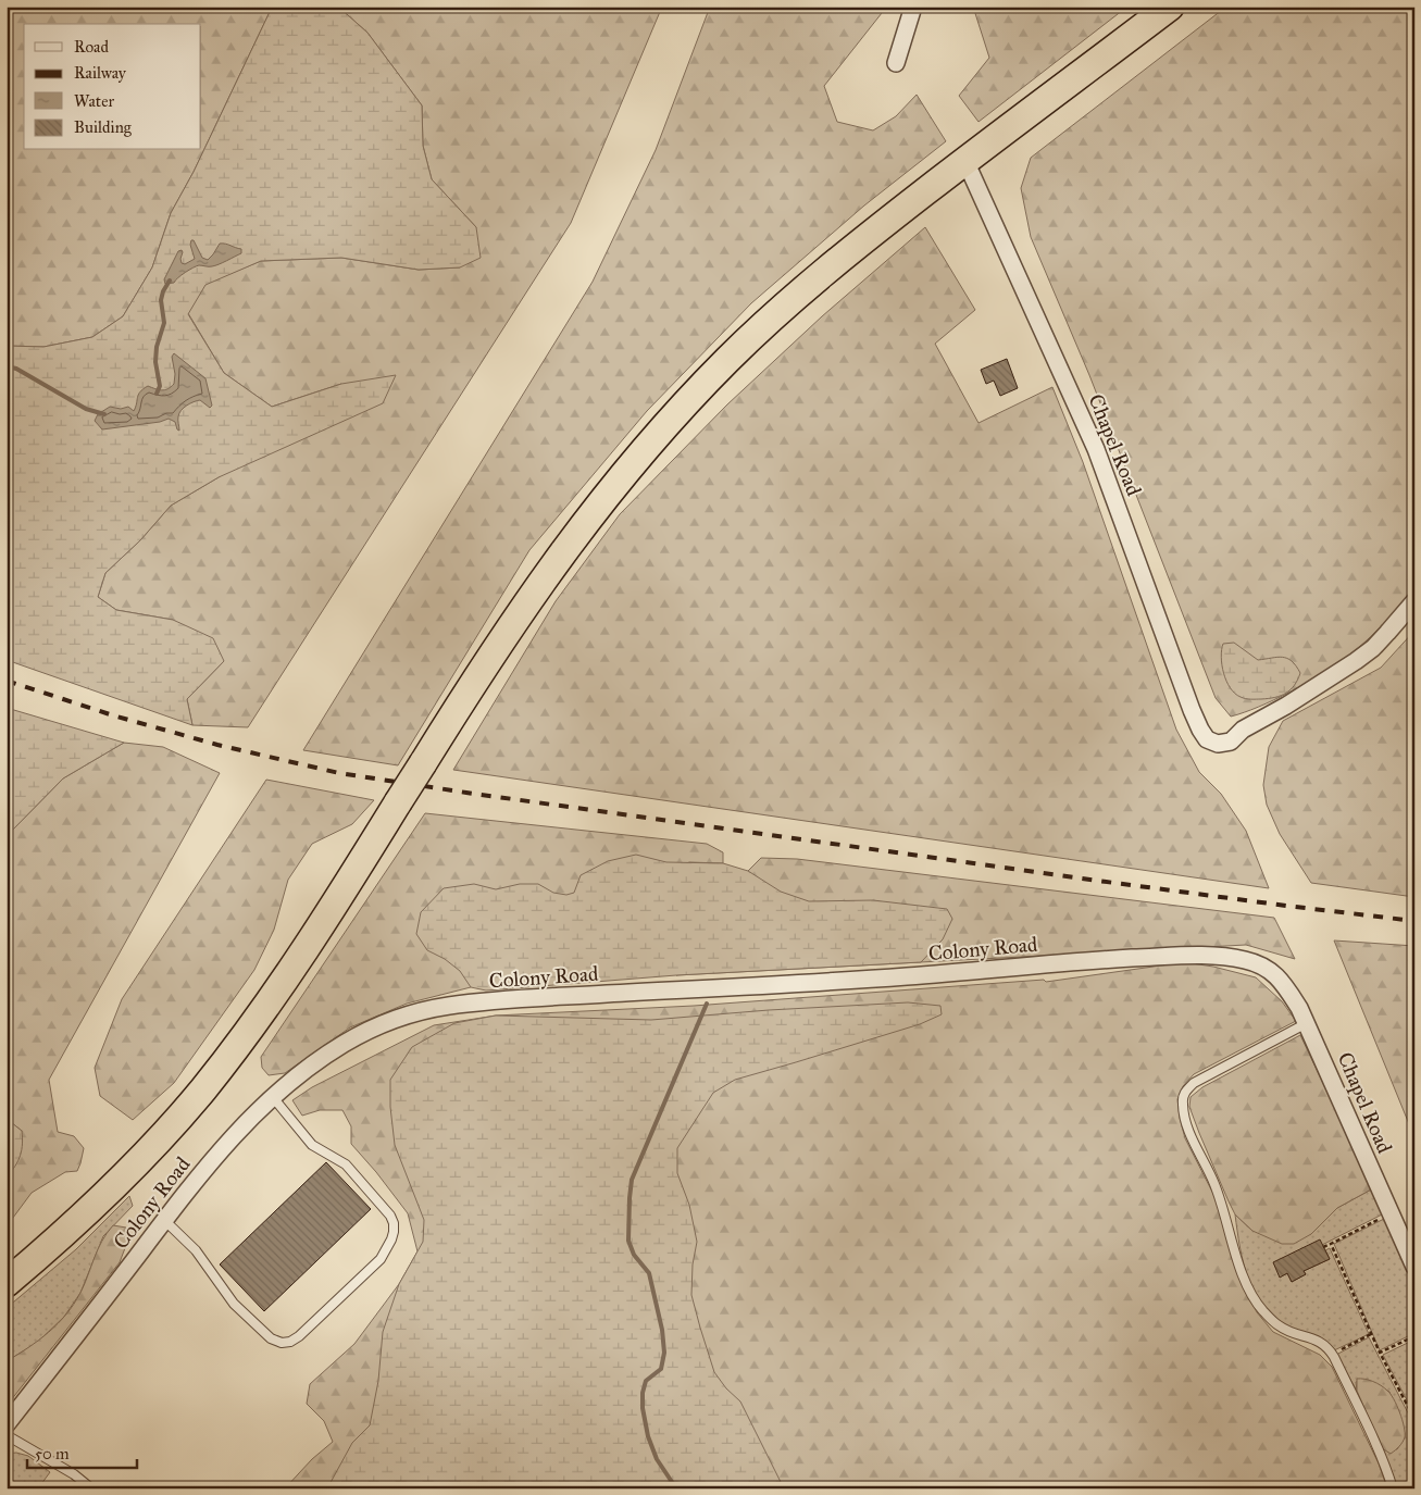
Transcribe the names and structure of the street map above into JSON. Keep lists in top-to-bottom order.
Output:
{
  "streets": {
    "street": ["Chapel Road", "Colony Road"]
  },
  "crossings": [
    ["Chapel Road", "Colony Road"]
  ],
  "legend": [
    "Road",
    "Railway",
    "Water",
    "Building"
  ],
  "scale_bar": "50 m"
}
